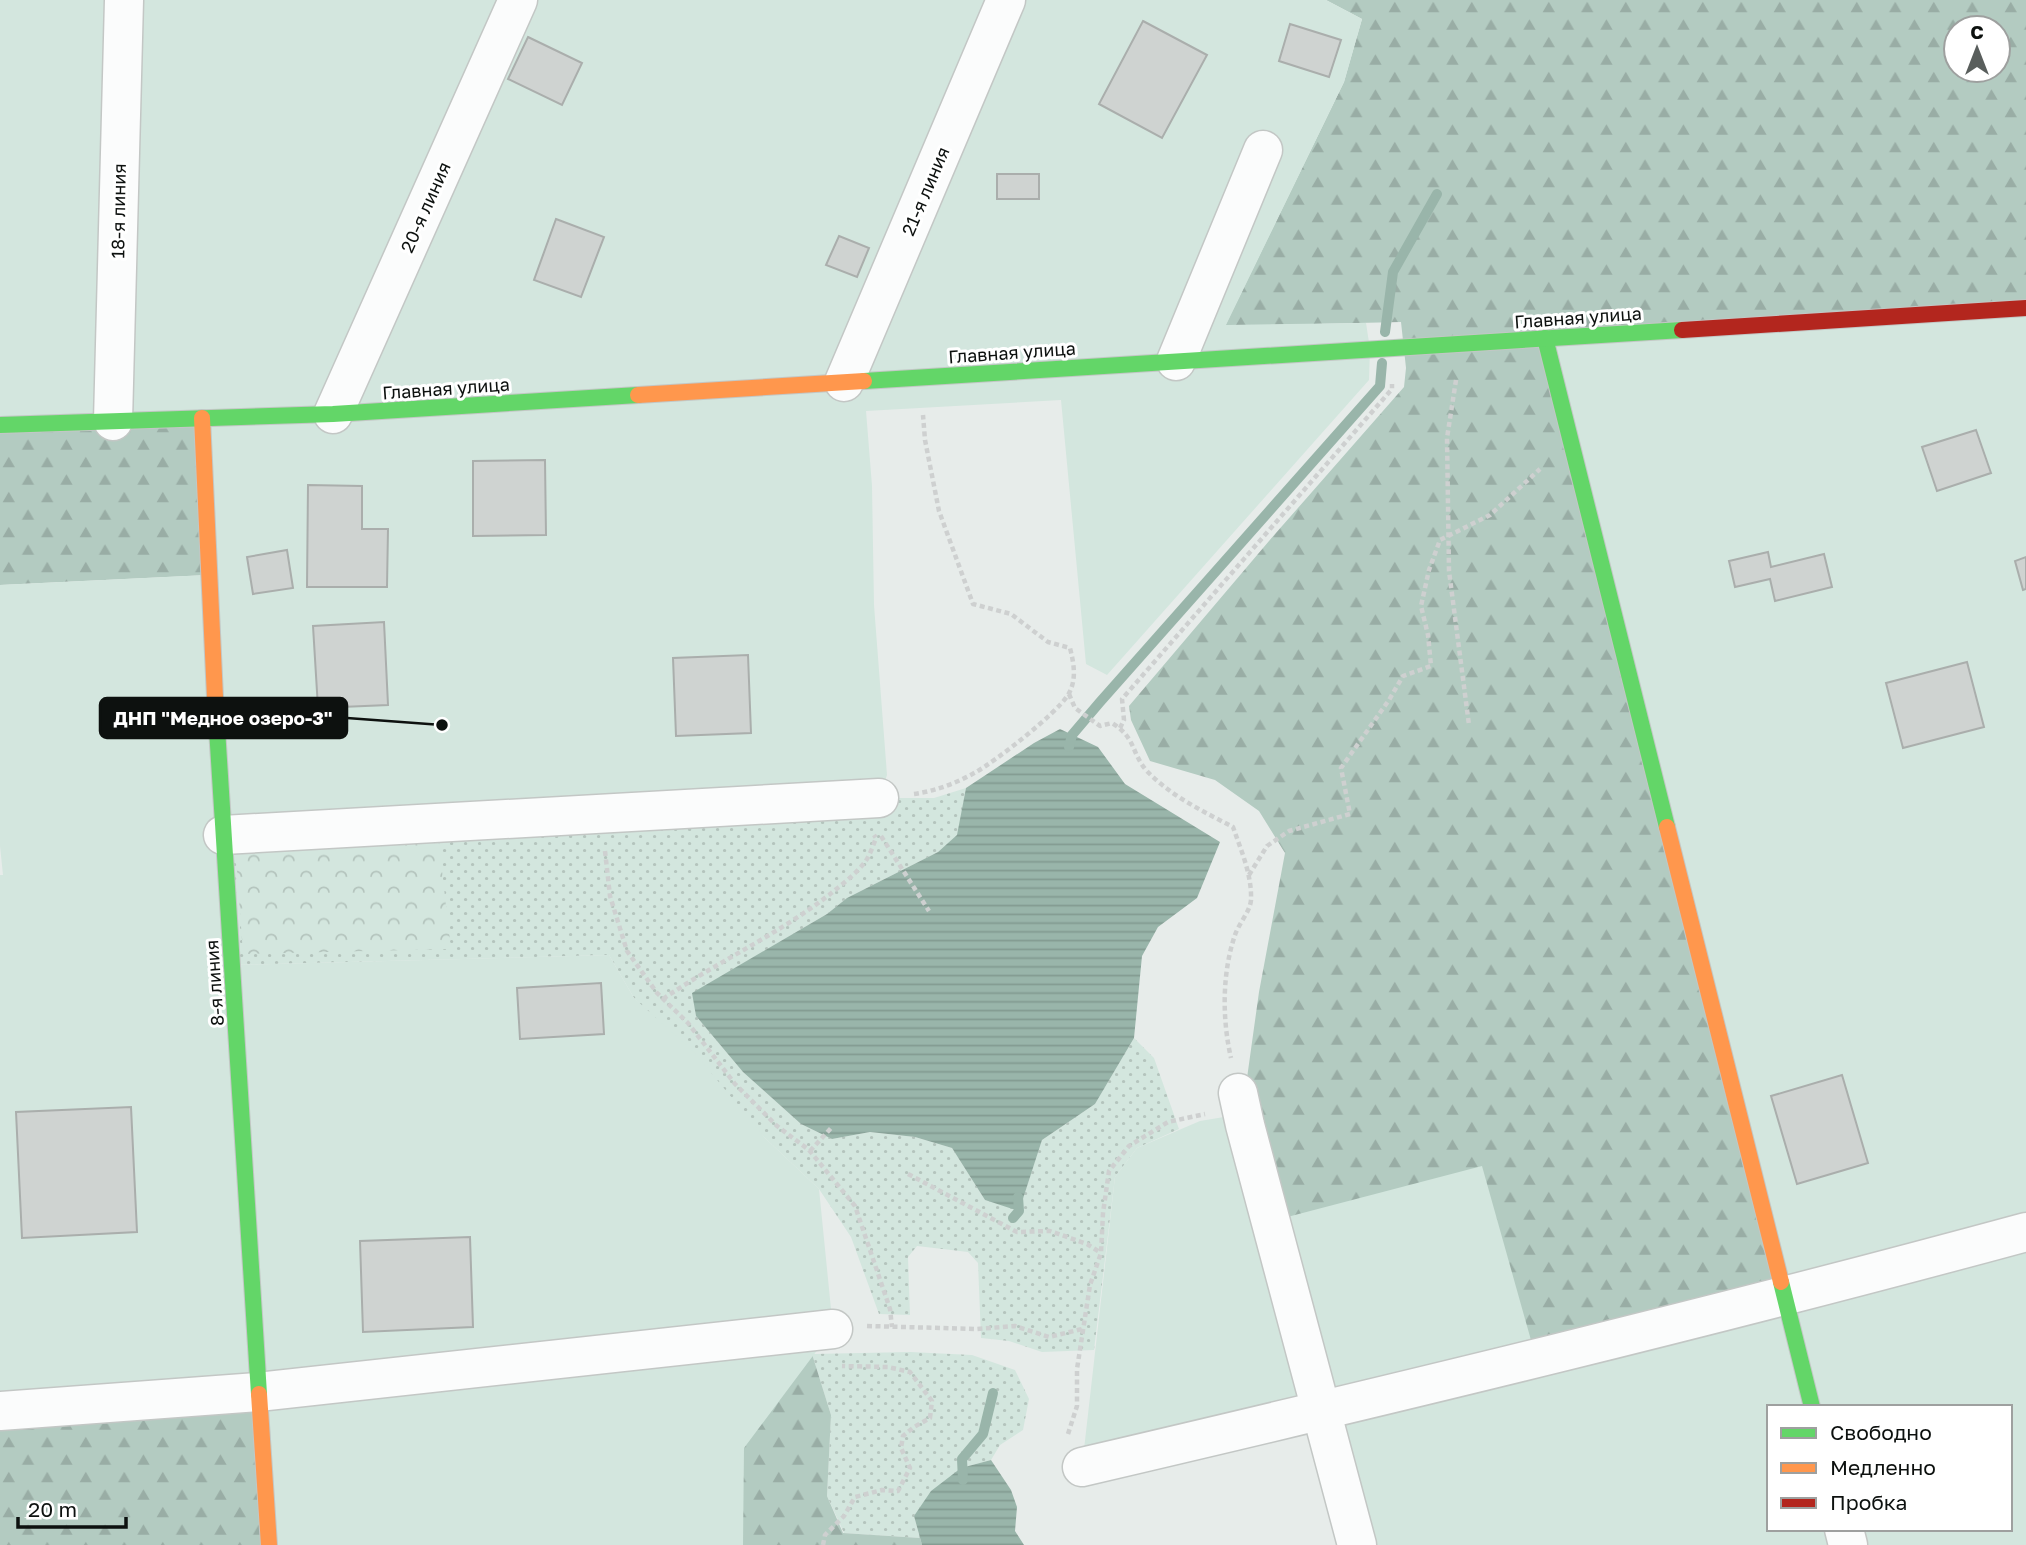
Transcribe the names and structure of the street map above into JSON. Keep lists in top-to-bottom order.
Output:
{
  "streets": {
    "street": [
      "21-я линия",
      "20-я линия",
      "18-я линия",
      "Главная улица",
      "8-я линия"
    ]
  },
  "crossings": [
    ["21-я линия", "Главная улица"],
    ["20-я линия", "Главная улица"],
    ["18-я линия", "Главная улица"],
    ["Главная улица", "8-я линия"]
  ],
  "places": ["ДНП \"Медное озеро-3\""],
  "legend": ["Свободно", "Медленно", "Пробка"],
  "scale_bar": "20 m",
  "north": "top"
}
